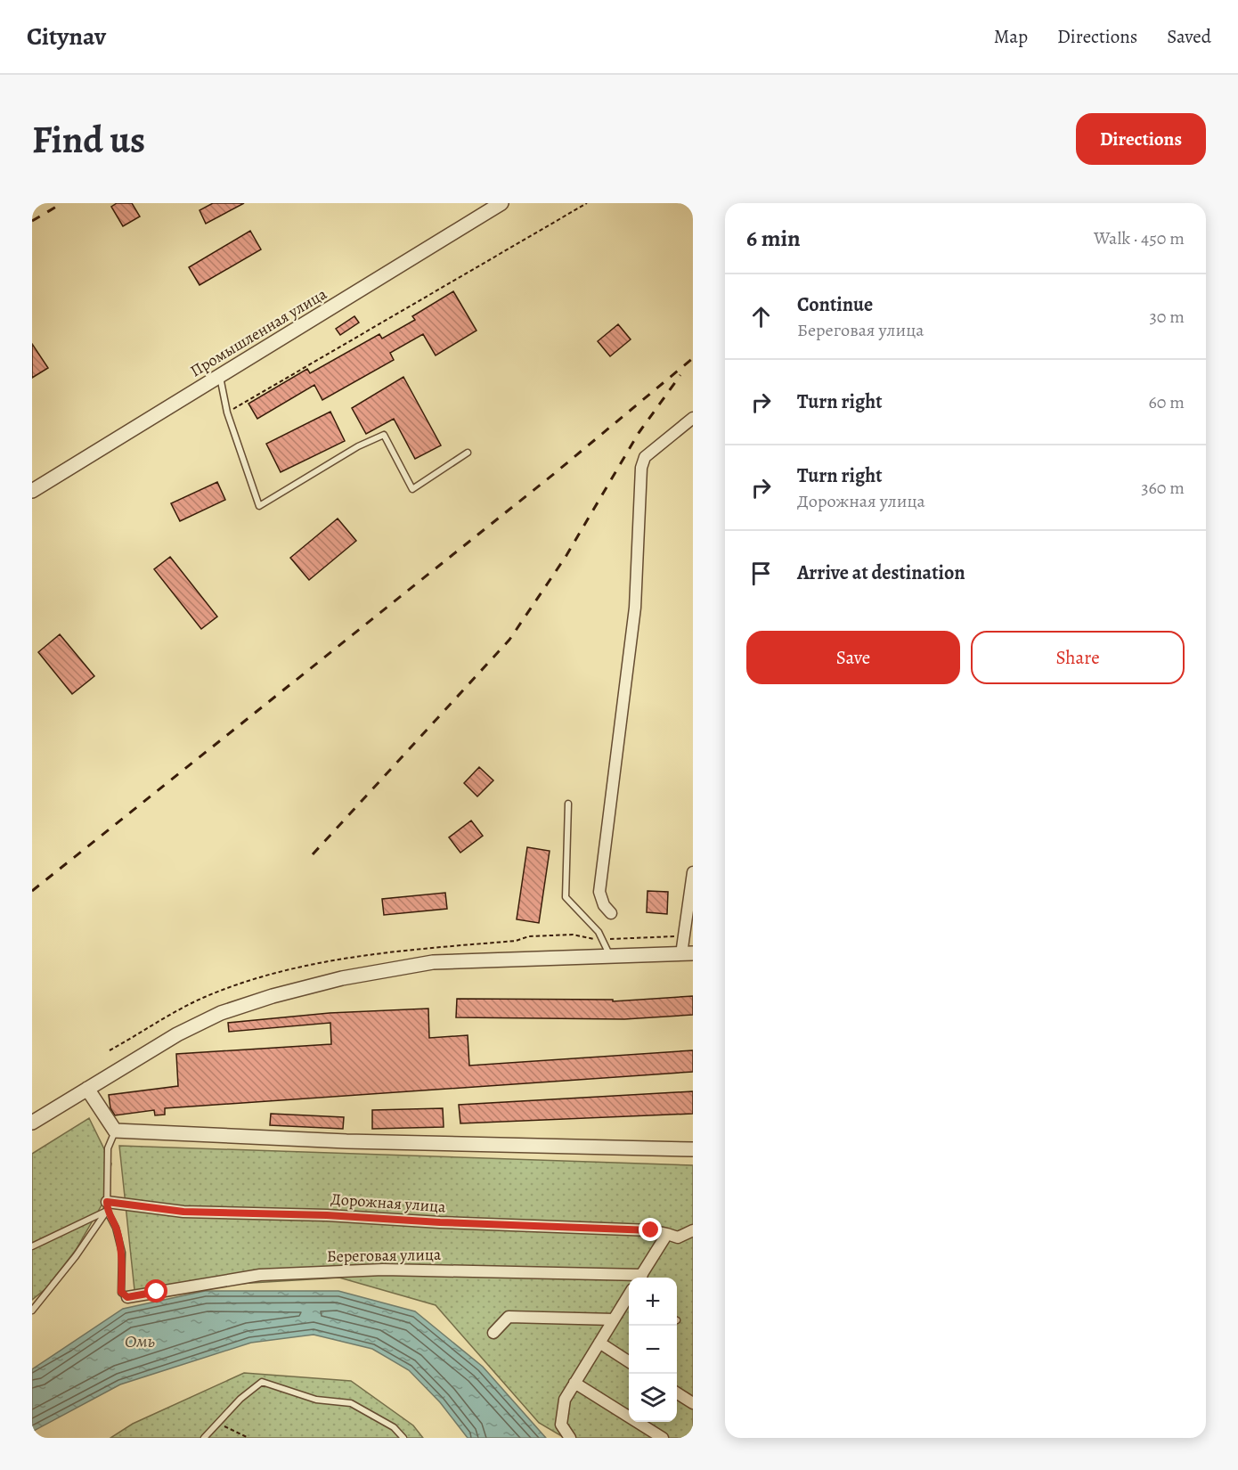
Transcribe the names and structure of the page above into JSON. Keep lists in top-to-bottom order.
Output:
{
  "streets": {
    "street": ["Промышленная улица", "Дорожная улица", "Береговая улица"]
  },
  "water": ["Омь"],
  "page": {
    "header": "Citynav",
    "nav": ["Map", "Directions", "Saved"],
    "buttons": [
      "Directions",
      ["Save", "Share"]
    ],
    "title": "Find us",
    "heading": ["6 min", "Walk · 450 m"],
    "list": [
      ["Continue", "Береговая улица", "30 m"],
      ["Turn right", "60 m"],
      ["Turn right", "Дорожная улица", "360 m"],
      "Arrive at destination"
    ],
    "map_buttons": ["+", "−"]
  }
}
